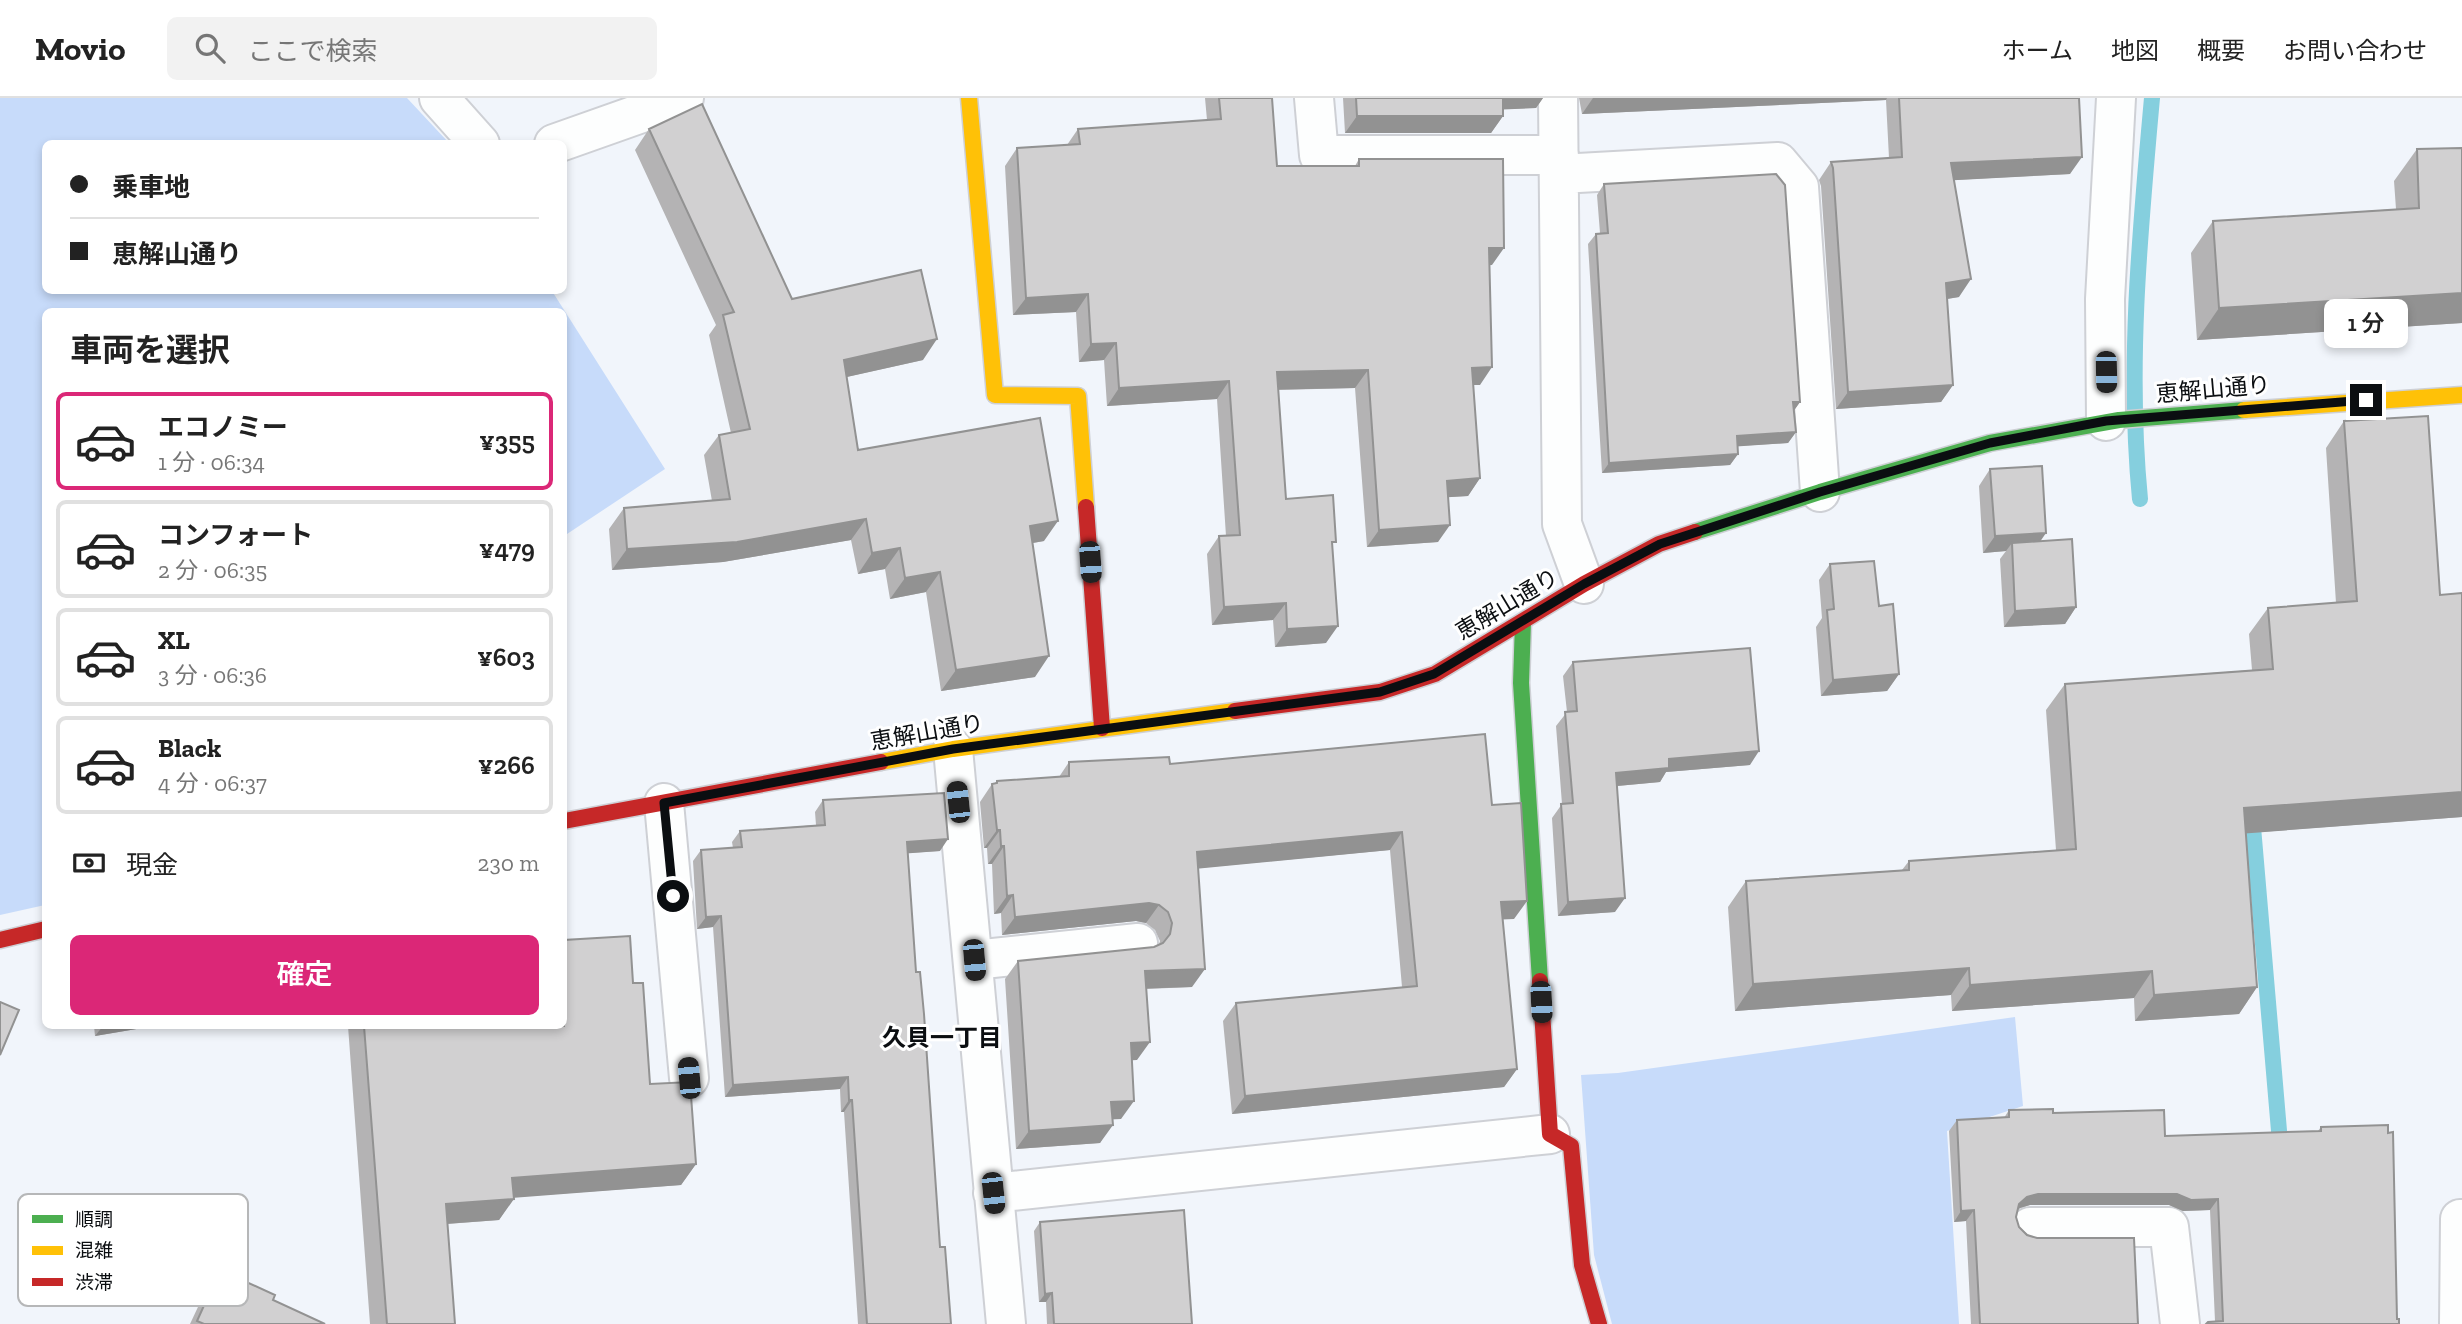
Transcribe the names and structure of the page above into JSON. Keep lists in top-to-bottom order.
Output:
{
  "streets": {
    "street": ["恵解山通り"]
  },
  "districts": ["久貝一丁目"],
  "legend": ["順調", "混雑", "渋滞"],
  "page": {
    "header": "Movio",
    "search": "ここで検索",
    "nav": [
      "ホーム",
      "地図",
      "概要",
      "お問い合わせ"
    ],
    "banner": ["乗車地", "恵解山通り"],
    "bubble": "1 分",
    "heading": "車両を選択",
    "list": [
      {
        "name": "エコノミー",
        "note": "1 分 · 06:34",
        "value": "¥355"
      },
      {
        "name": "コンフォート",
        "note": "2 分 · 06:35",
        "value": "¥479"
      },
      {
        "name": "XL",
        "note": "3 分 · 06:36",
        "value": "¥603"
      },
      {
        "name": "Black",
        "note": "4 分 · 06:37",
        "value": "¥266"
      }
    ],
    "pay": ["現金", "230 m"],
    "buttons": "確定"
  }
}
